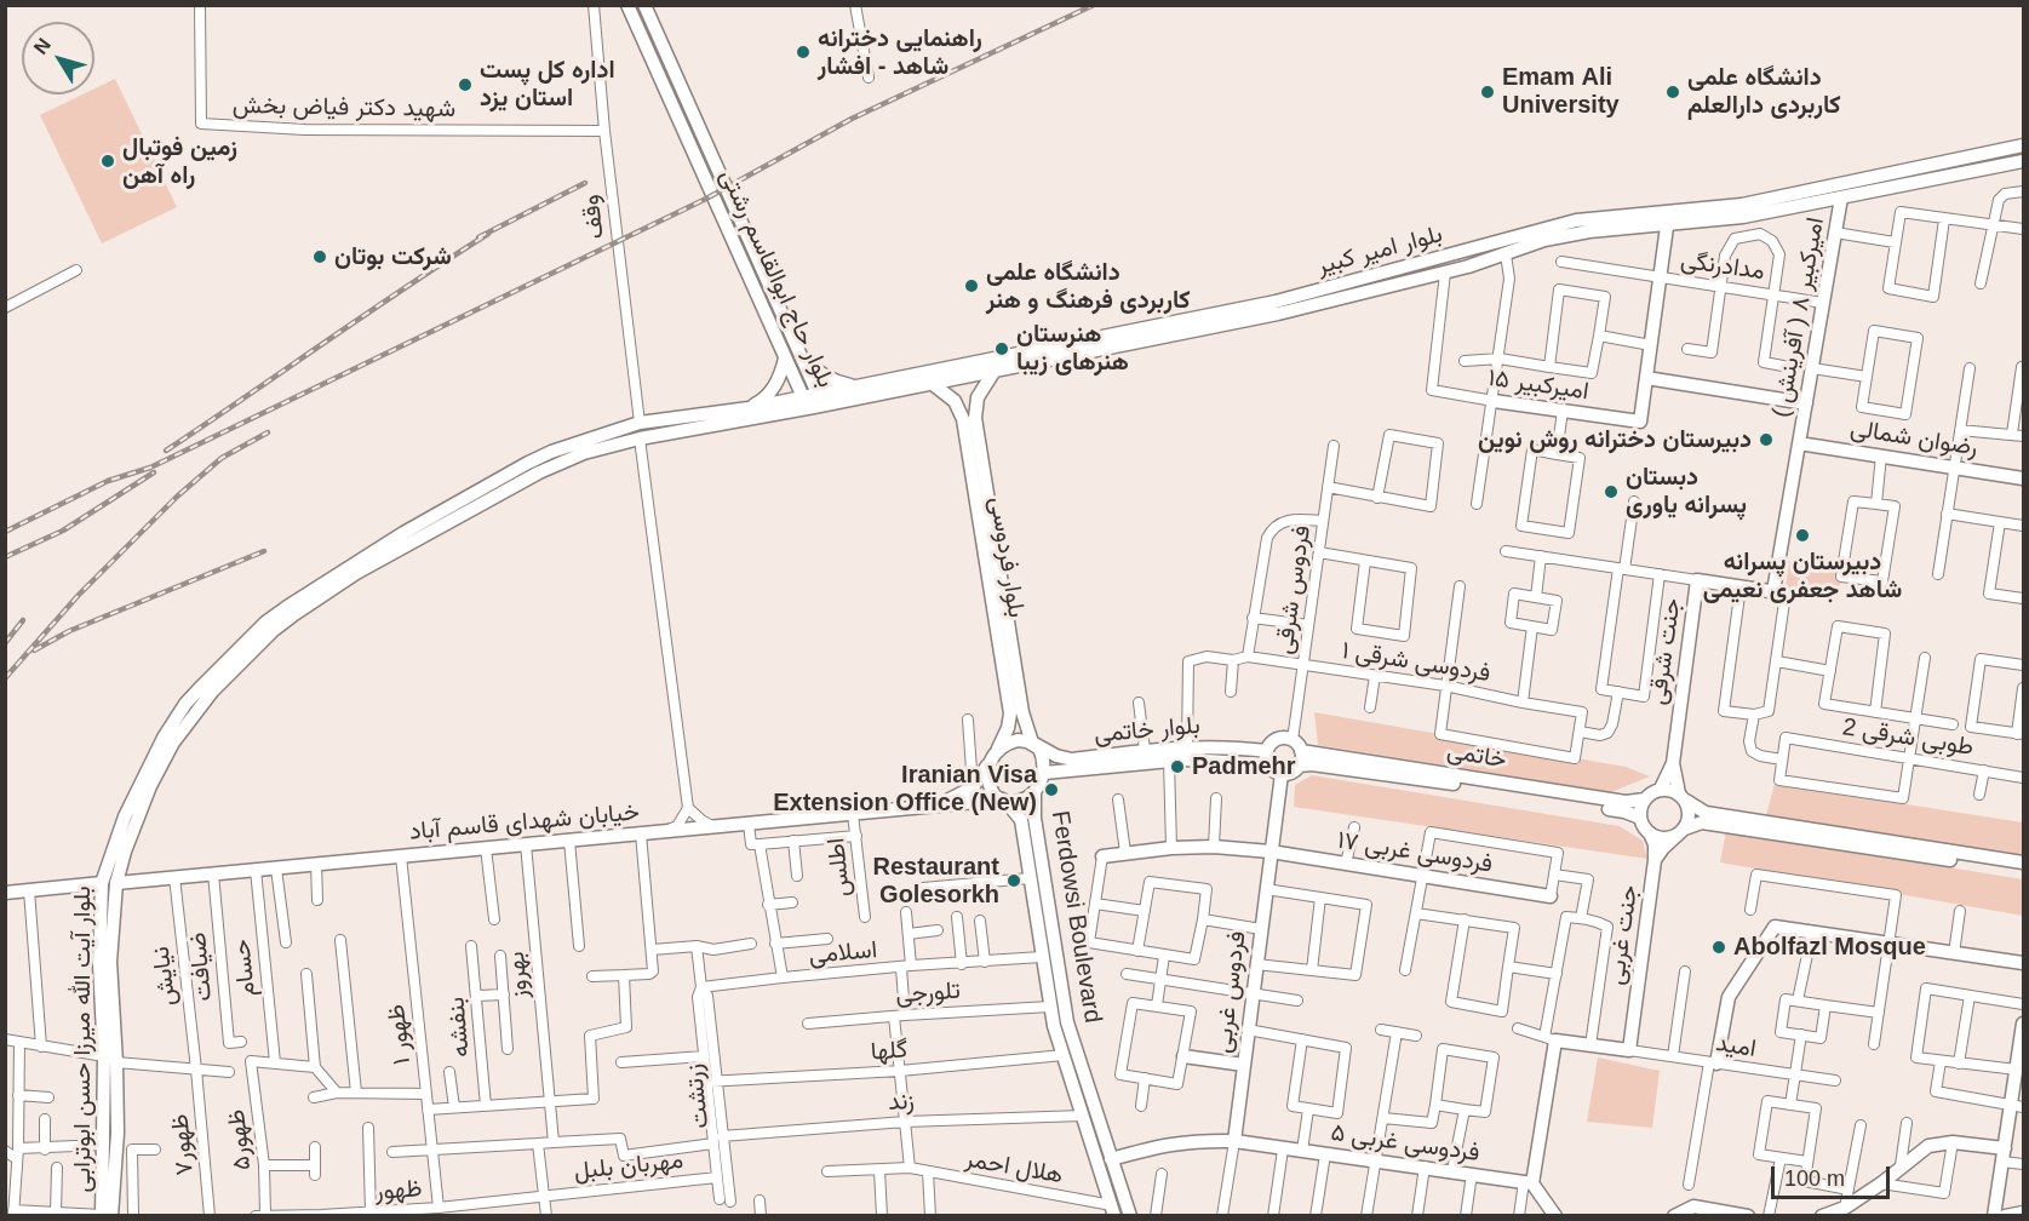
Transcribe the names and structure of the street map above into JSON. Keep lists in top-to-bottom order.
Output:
{
  "streets": {
    "main road": [
      "بلوار امیر کبیر",
      "بلوار حاج ابوالقاسم رشتی",
      "امیرکبیر ۸ ( آفرینش )",
      "امیرکبیر ۱۵",
      "رضوان شمالی",
      "بلوار فردوسی",
      "جنت شرقی",
      "بلوار خاتمی",
      "خاتمی",
      "خیابان شهدای قاسم آباد",
      "فردوسی غربی ۱۷",
      "Ferdowsi Boulevard",
      "جنت غربی",
      "فردوس غربی",
      "بلوار آیت الله میرزا حسن ابوترابی",
      "فردوسی غربی ۵"
    ],
    "street": [
      "شهید دکتر فیاض بخش",
      "وقف",
      "مدادرنگی",
      "فردوس شرقی",
      "فردوسی شرقی ۱",
      "طوبی شرقی 2",
      "اطلس",
      "اسلامی",
      "ضیافت",
      "حسام",
      "بهروز",
      "نيايش",
      "تلورجی",
      "بنفشه",
      "ظهور ۱",
      "امید",
      "گلها",
      "زرتشت",
      "زند",
      "ظهور۵",
      "ظهور۷",
      "مهربان بلبل",
      "هلال احمر",
      "ظهور"
    ]
  },
  "crossings": [
    ["شهید دکتر فیاض بخش", "وقف"],
    ["وقف", "بلوار آیت الله میرزا حسن ابوترابی"],
    ["بلوار امیر کبیر", "بلوار حاج ابوالقاسم رشتی"],
    ["بلوار امیر کبیر", "امیرکبیر ۸ ( آفرینش )"],
    ["بلوار امیر کبیر", "امیرکبیر ۱۵"],
    ["بلوار امیر کبیر", "بلوار فردوسی"],
    ["بلوار امیر کبیر", "بلوار آیت الله میرزا حسن ابوترابی"],
    ["مدادرنگی", "امیرکبیر ۸ ( آفرینش )"],
    ["امیرکبیر ۸ ( آفرینش )", "رضوان شمالی"],
    ["بلوار فردوسی", "بلوار خاتمی"],
    ["بلوار فردوسی", "خیابان شهدای قاسم آباد"],
    ["بلوار فردوسی", "Ferdowsi Boulevard"],
    ["فردوس شرقی", "فردوسی شرقی ۱"],
    ["فردوس شرقی", "بلوار خاتمی"],
    ["فردوس شرقی", "خاتمی"],
    ["فردوس شرقی", "فردوس غربی"],
    ["بلوار خاتمی", "خاتمی"],
    ["بلوار خاتمی", "خیابان شهدای قاسم آباد"],
    ["بلوار خاتمی", "Ferdowsi Boulevard"],
    ["بلوار خاتمی", "فردوس غربی"],
    ["خاتمی", "جنت غربی"],
    ["خاتمی", "فردوس غربی"],
    ["خیابان شهدای قاسم آباد", "اطلس"],
    ["خیابان شهدای قاسم آباد", "Ferdowsi Boulevard"],
    ["خیابان شهدای قاسم آباد", "اسلامی"],
    ["خیابان شهدای قاسم آباد", "ضیافت"],
    ["خیابان شهدای قاسم آباد", "حسام"],
    ["خیابان شهدای قاسم آباد", "بهروز"],
    ["خیابان شهدای قاسم آباد", "نيايش"],
    ["خیابان شهدای قاسم آباد", "ظهور ۱"],
    ["خیابان شهدای قاسم آباد", "بلوار آیت الله میرزا حسن ابوترابی"],
    ["فردوسی غربی ۱۷", "فردوس غربی"],
    ["Ferdowsi Boulevard", "اسلامی"],
    ["Ferdowsi Boulevard", "تلورجی"],
    ["Ferdowsi Boulevard", "گلها"],
    ["Ferdowsi Boulevard", "زند"],
    ["Ferdowsi Boulevard", "فردوسی غربی ۵"],
    ["Ferdowsi Boulevard", "هلال احمر"],
    ["جنت غربی", "امید"],
    ["حسام", "ظهور۵"],
    ["نيايش", "ظهور۷"],
    ["فردوس غربی", "فردوسی غربی ۵"],
    ["ظهور ۱", "ظهور"],
    ["گلها", "زرتشت"],
    ["زرتشت", "زند"],
    ["زرتشت", "مهربان بلبل"],
    ["ظهور۵", "ظهور"],
    ["مهربان بلبل", "ظهور"]
  ],
  "places": [
    "راهنمایی دخترانه شاهد - افشار",
    "اداره کل پست استان یزد",
    "Emam Ali University",
    "دانشگاه علمی کاربردی دارالعلم",
    "زمین فوتبال راه آهن",
    "شرکت بوتان",
    "دانشگاه علمی کاربردی فرهنگ و هنر",
    "هنرستان هنرهای زیبا",
    "دبیرستان دخترانه روش نوین",
    "دبستان پسرانه یاوری",
    "دبیرستان پسرانه شاهد جعفری نعیمی",
    "Padmehr",
    "Iranian Visa Extension Office (New)",
    "Restaurant Golesorkh",
    "Abolfazl Mosque"
  ],
  "scale_bar": "100 m",
  "north": "top left"
}
